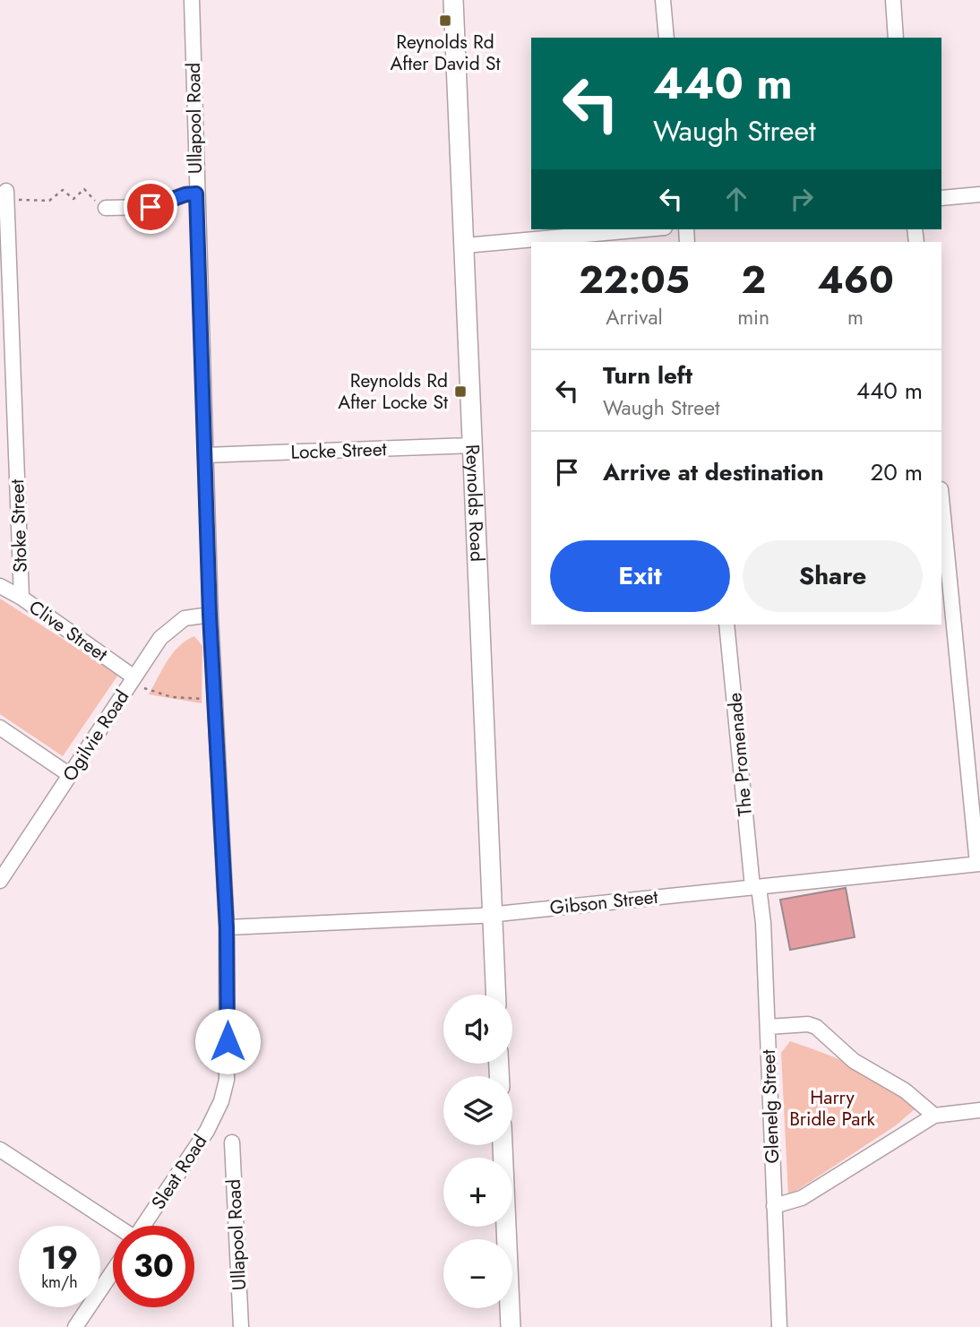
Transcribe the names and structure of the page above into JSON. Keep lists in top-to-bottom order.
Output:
{
  "streets": {
    "street": [
      "Ullapool Road",
      "Locke Street",
      "Reynolds Road",
      "Stoke Street",
      "Clive Street",
      "Ogilvie Road",
      "The Promenade",
      "Gibson Street",
      "Glenelg Street",
      "Sleat Road"
    ]
  },
  "crossings": [
    ["Ullapool Road", "Locke Street"],
    ["Ullapool Road", "Ogilvie Road"],
    ["Ullapool Road", "Gibson Street"],
    ["Ullapool Road", "Sleat Road"],
    ["Locke Street", "Reynolds Road"],
    ["Reynolds Road", "Gibson Street"],
    ["Stoke Street", "Clive Street"],
    ["Clive Street", "Ogilvie Road"],
    ["The Promenade", "Gibson Street"],
    ["The Promenade", "Glenelg Street"],
    ["Gibson Street", "Glenelg Street"]
  ],
  "parks": ["Harry Bridle Park"],
  "places": {
    "transit": ["Reynolds Rd After David St", "Reynolds Rd After Locke St"]
  },
  "page": {
    "turn": ["440 m", "Waugh Street"],
    "eta": [
      "22:05",
      "Arrival",
      "2",
      "min",
      "460",
      "m"
    ],
    "list": [
      {
        "name": "Turn left",
        "note": "Waugh Street",
        "value": "440 m"
      },
      {
        "name": "Arrive at destination",
        "value": "20 m"
      }
    ],
    "buttons": ["Exit", "Share"],
    "map_buttons": ["+", "−"],
    "speed": "19 km/h",
    "limit": "30"
  }
}
